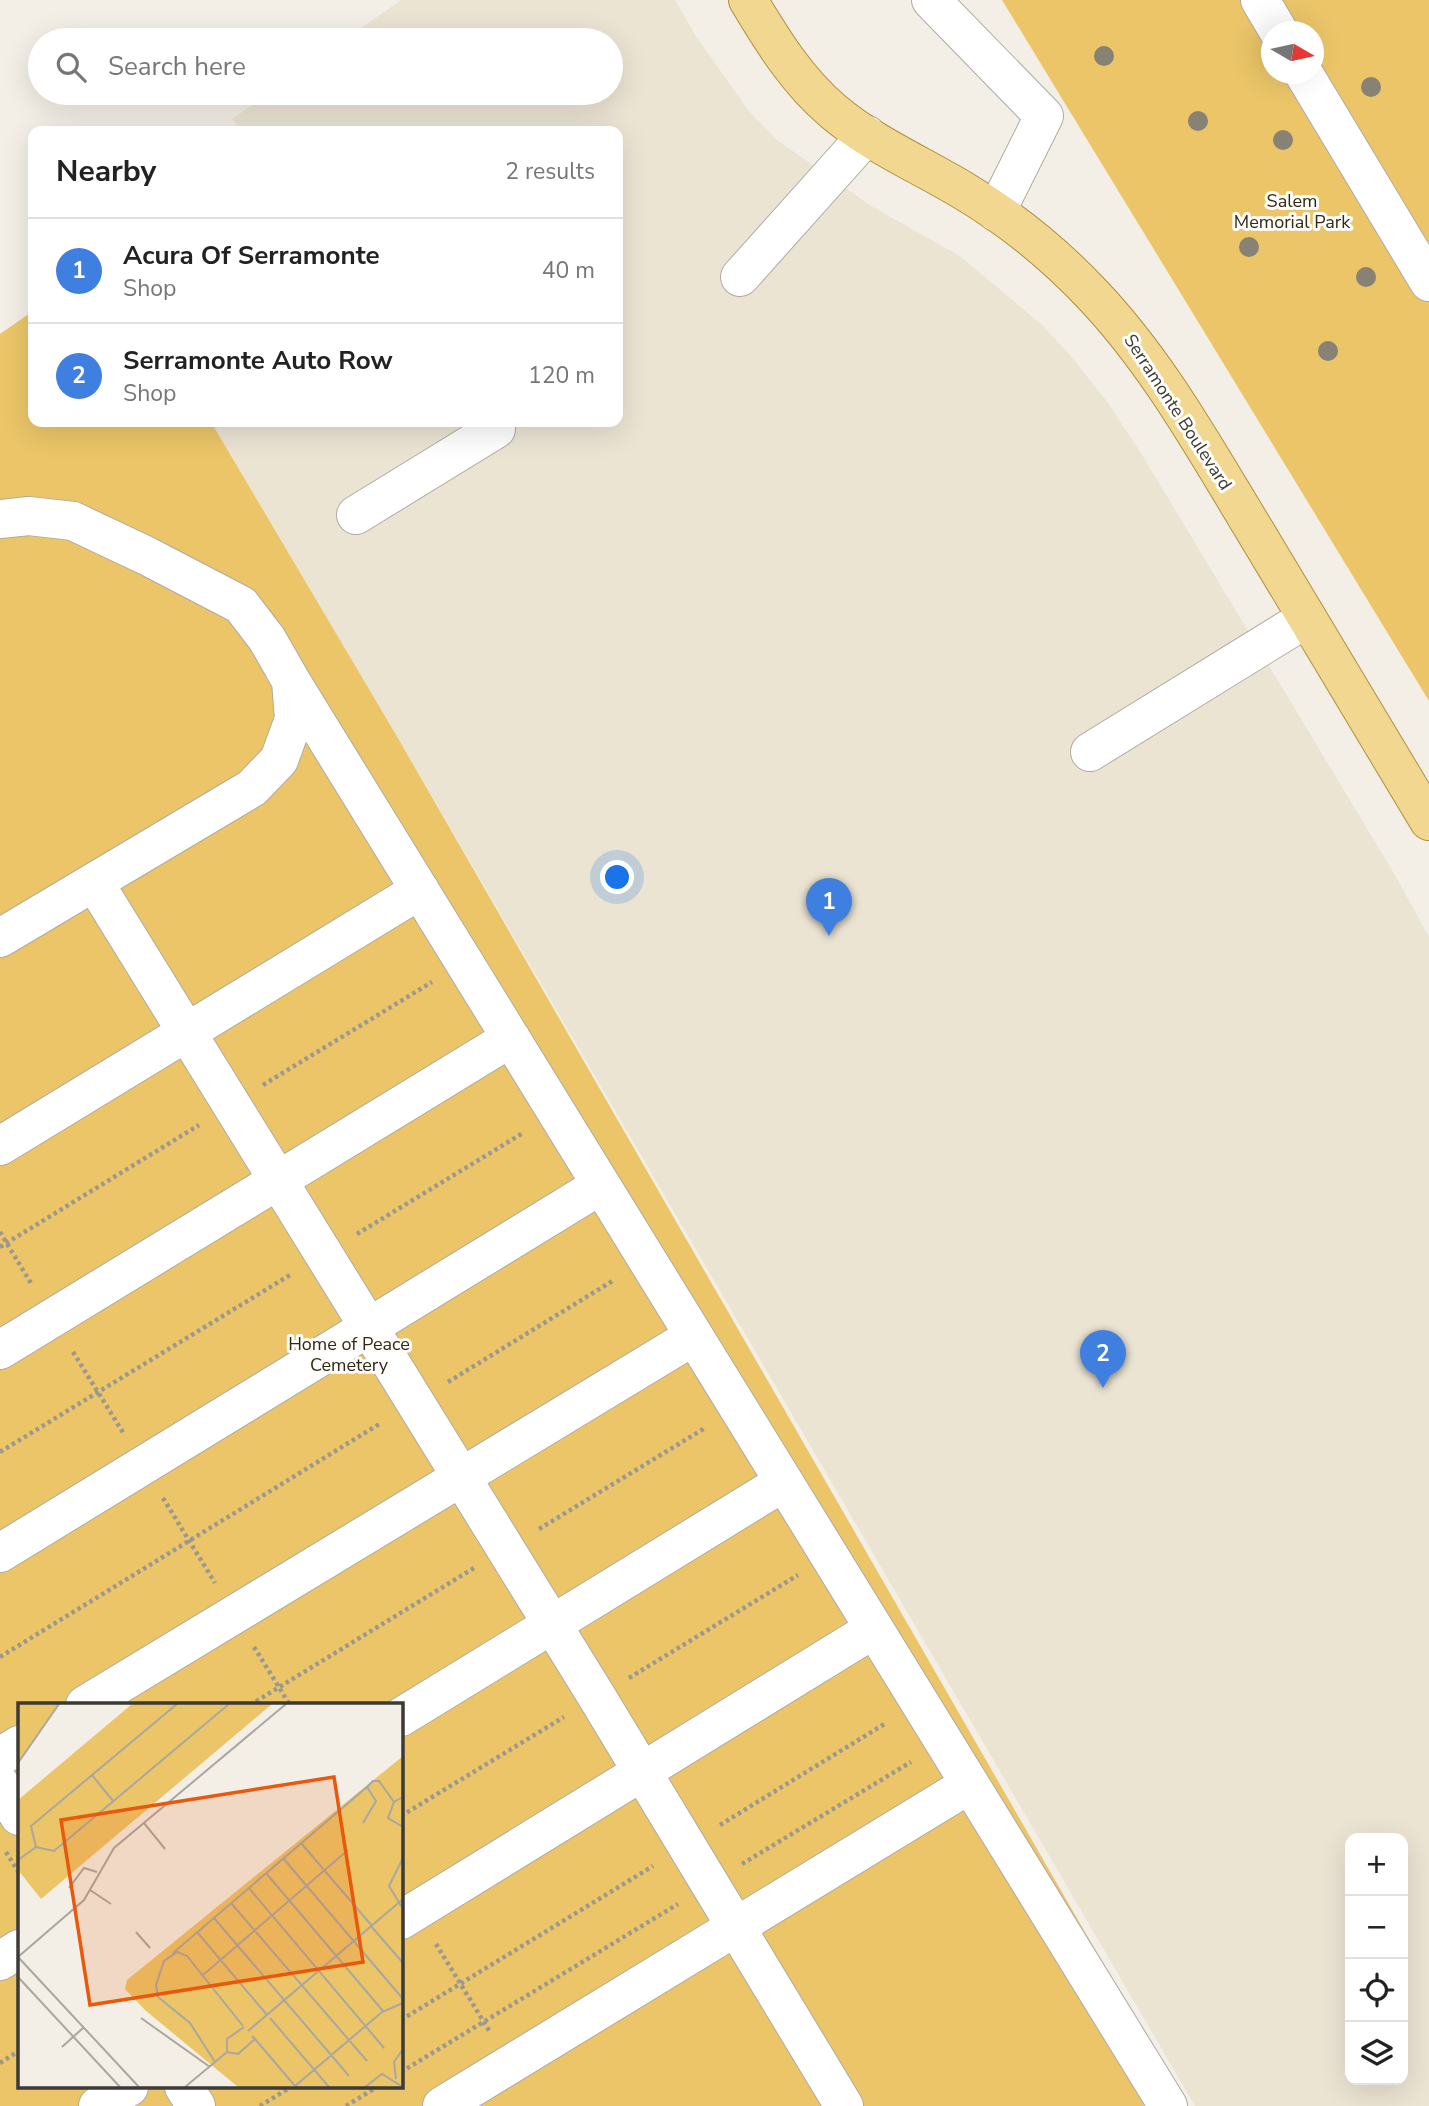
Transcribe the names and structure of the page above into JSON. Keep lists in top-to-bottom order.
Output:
{
  "streets": {
    "main road": ["Serramonte Boulevard"]
  },
  "parks": ["Salem Memorial Park", "Home of Peace Cemetery"],
  "north": "right",
  "page": {
    "search": "Search here",
    "heading": ["Nearby", "2 results"],
    "list": [
      {
        "mark": "1",
        "name": "Acura Of Serramonte",
        "note": "Shop",
        "value": "40 m"
      },
      {
        "mark": "2",
        "name": "Serramonte Auto Row",
        "note": "Shop",
        "value": "120 m"
      }
    ],
    "pins": ["1", "2"],
    "map_buttons": ["+", "−"]
  }
}
